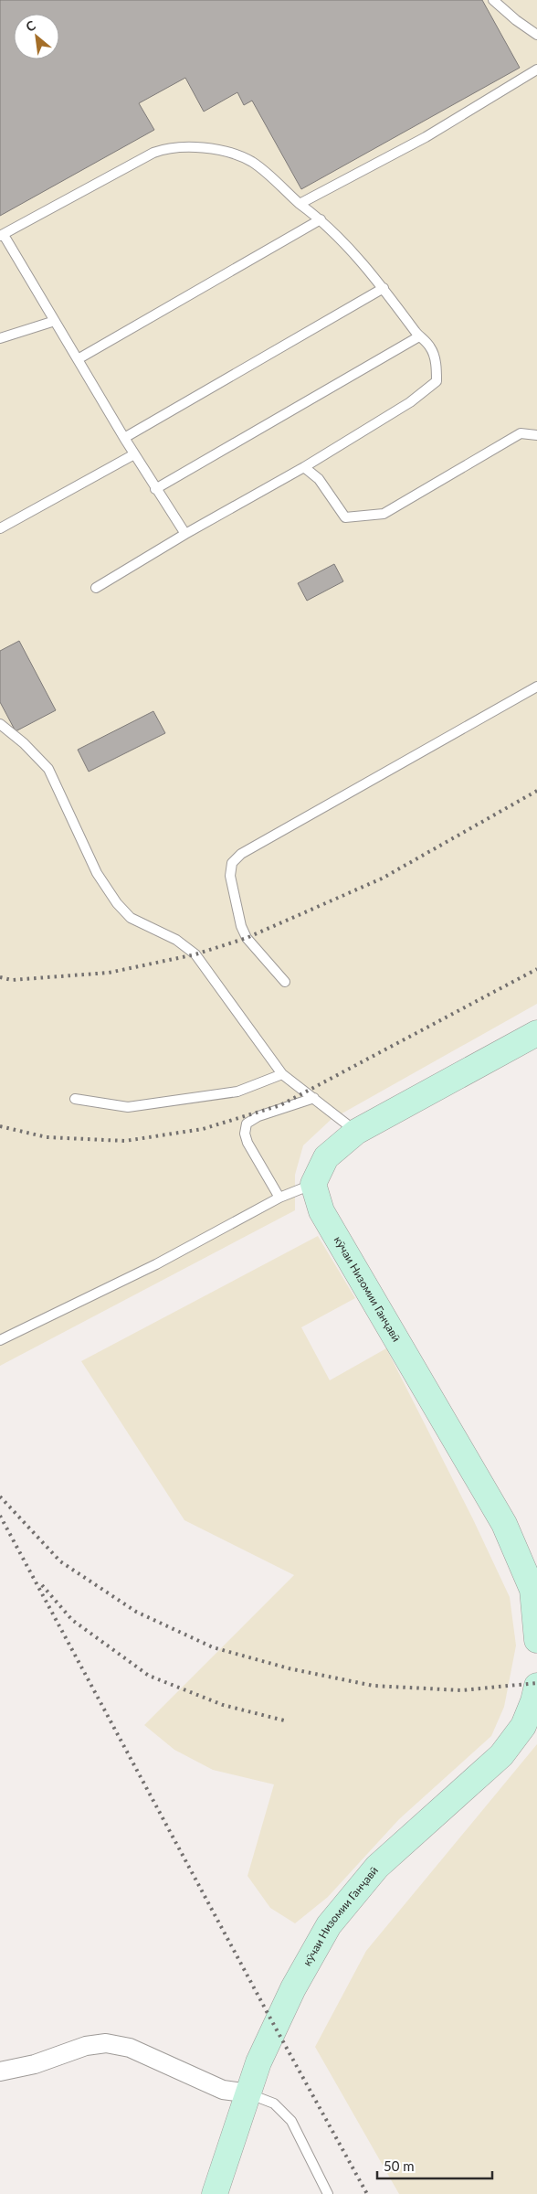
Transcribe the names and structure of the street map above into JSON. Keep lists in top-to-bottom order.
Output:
{
  "streets": {
    "main road": ["кӯчаи Низомии Ганҷавӣ"]
  },
  "scale_bar": "50 m",
  "north": "top left"
}
